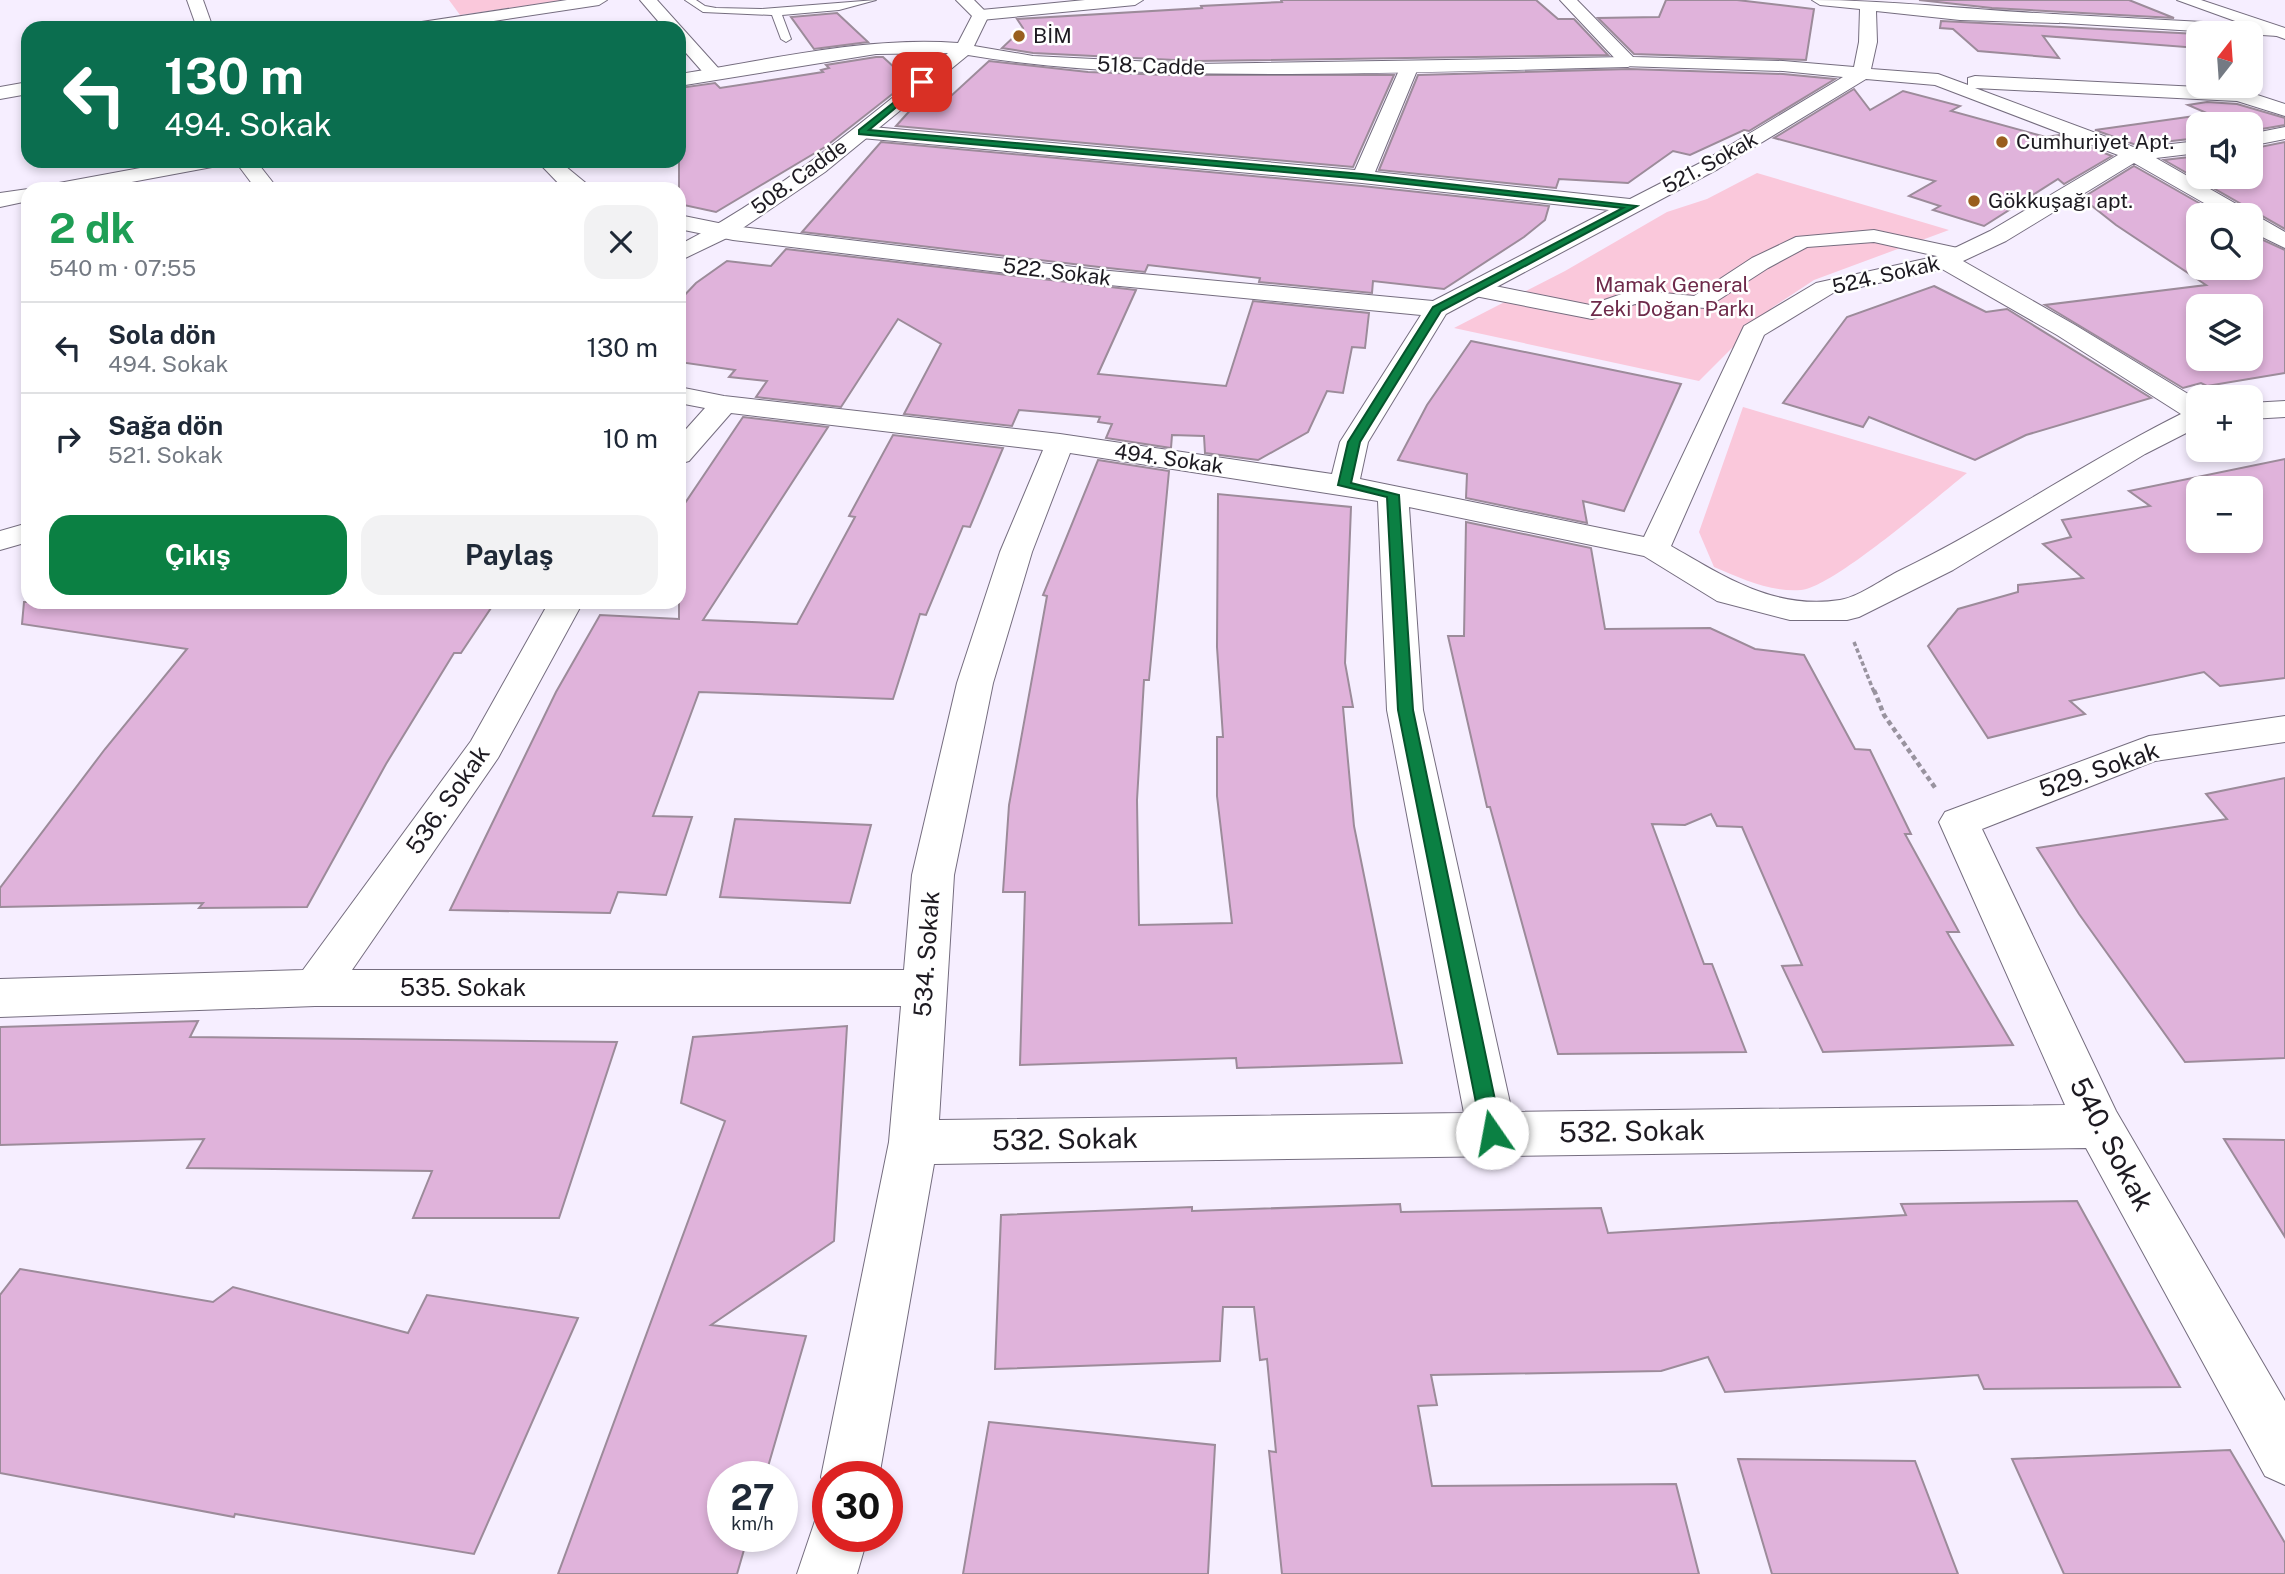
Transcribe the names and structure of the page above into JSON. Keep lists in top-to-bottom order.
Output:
{
  "streets": {
    "street": [
      "518. Cadde",
      "521. Sokak",
      "508. Cadde",
      "522. Sokak",
      "524. Sokak",
      "494. Sokak",
      "529. Sokak",
      "536. Sokak",
      "534. Sokak",
      "535. Sokak",
      "532. Sokak",
      "540. Sokak"
    ]
  },
  "crossings": [
    ["518. Cadde", "521. Sokak"],
    ["518. Cadde", "508. Cadde"],
    ["521. Sokak", "522. Sokak"],
    ["508. Cadde", "522. Sokak"],
    ["524. Sokak", "494. Sokak"],
    ["494. Sokak", "534. Sokak"],
    ["529. Sokak", "540. Sokak"],
    ["536. Sokak", "535. Sokak"],
    ["534. Sokak", "535. Sokak"],
    ["534. Sokak", "532. Sokak"],
    ["532. Sokak", "540. Sokak"]
  ],
  "parks": ["Mamak General Zeki Doğan Parkı"],
  "places": ["BİM", "Cumhuriyet Apt.", "Gökkuşağı apt."],
  "north": "top",
  "page": {
    "map_buttons": ["+", "−"],
    "turn": ["130 m", "494. Sokak"],
    "heading": ["2 dk", "540 m · 07:55"],
    "list": [
      {
        "name": "Sola dön",
        "note": "494. Sokak",
        "value": "130 m"
      },
      {
        "name": "Sağa dön",
        "note": "521. Sokak",
        "value": "10 m"
      }
    ],
    "buttons": ["Çıkış", "Paylaş"],
    "speed": "27 km/h",
    "limit": "30"
  }
}
